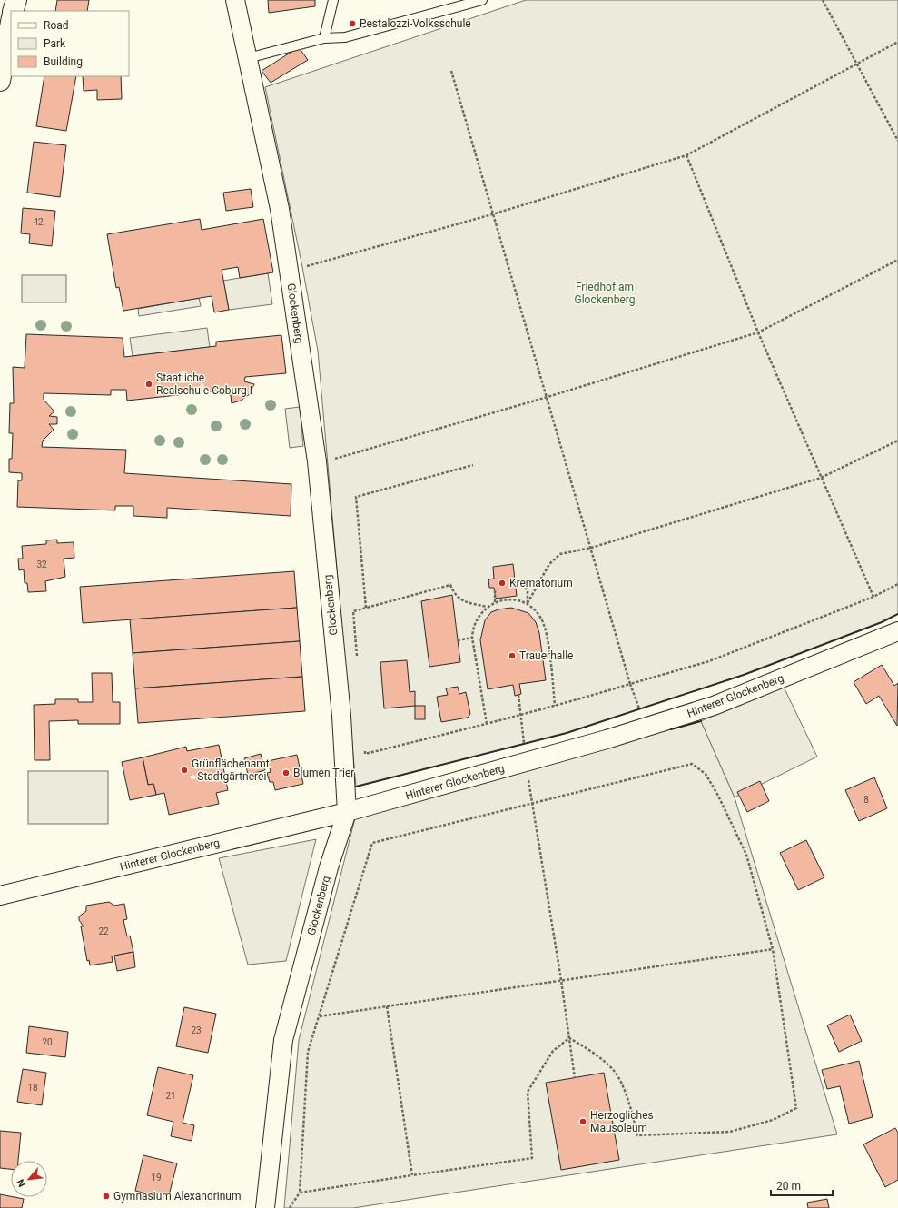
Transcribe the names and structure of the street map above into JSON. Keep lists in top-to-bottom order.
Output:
{
  "streets": {
    "street": ["Glockenberg", "Hinterer Glockenberg"]
  },
  "crossings": [
    ["Glockenberg", "Hinterer Glockenberg"]
  ],
  "parks": ["Friedhof am Glockenberg"],
  "places": [
    "Pestalozzi-Volksschule",
    "Staatliche Realschule Coburg I",
    "Krematorium",
    "Trauerhalle",
    "Grünflächenamt - Stadtgärtnerei",
    "Blumen Trier",
    "Herzogliches Mausoleum",
    "Gymnasium Alexandrinum"
  ],
  "house_numbers": [
    "42",
    "32",
    "8",
    "22",
    "23",
    "20",
    "18",
    "21",
    "19"
  ],
  "legend": ["Road", "Park", "Building"],
  "scale_bar": "20 m",
  "north": "bottom left"
}
